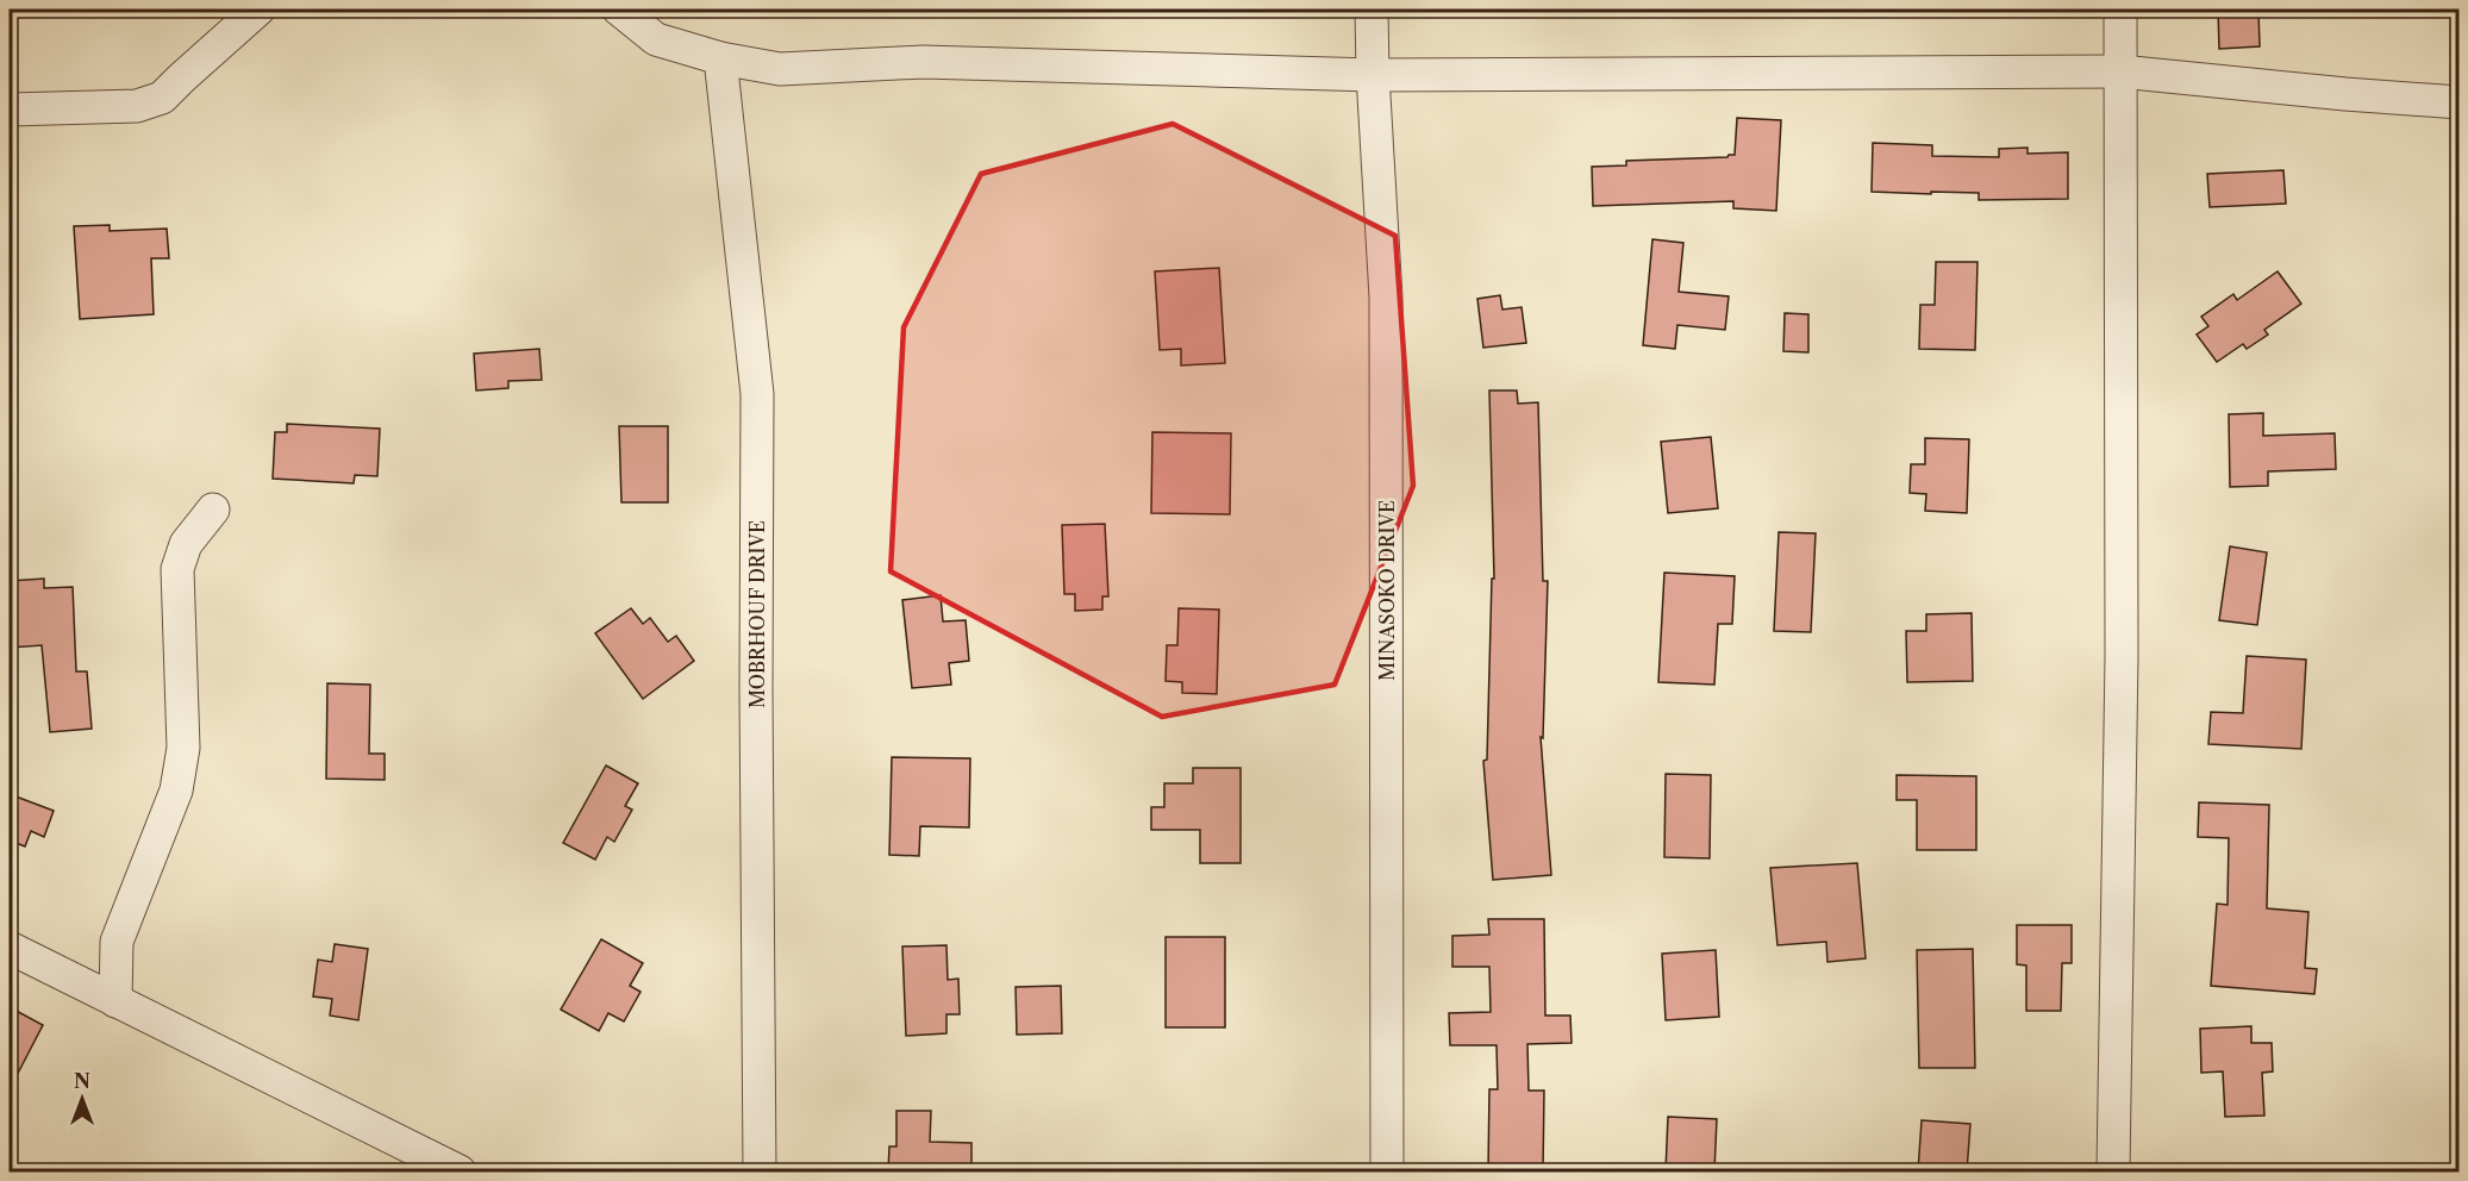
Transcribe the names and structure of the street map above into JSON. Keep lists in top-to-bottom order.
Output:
{
  "streets": {
    "street": ["MINASOKO DRIVE", "MOBRHOUF DRIVE"]
  },
  "north": "top"
}
